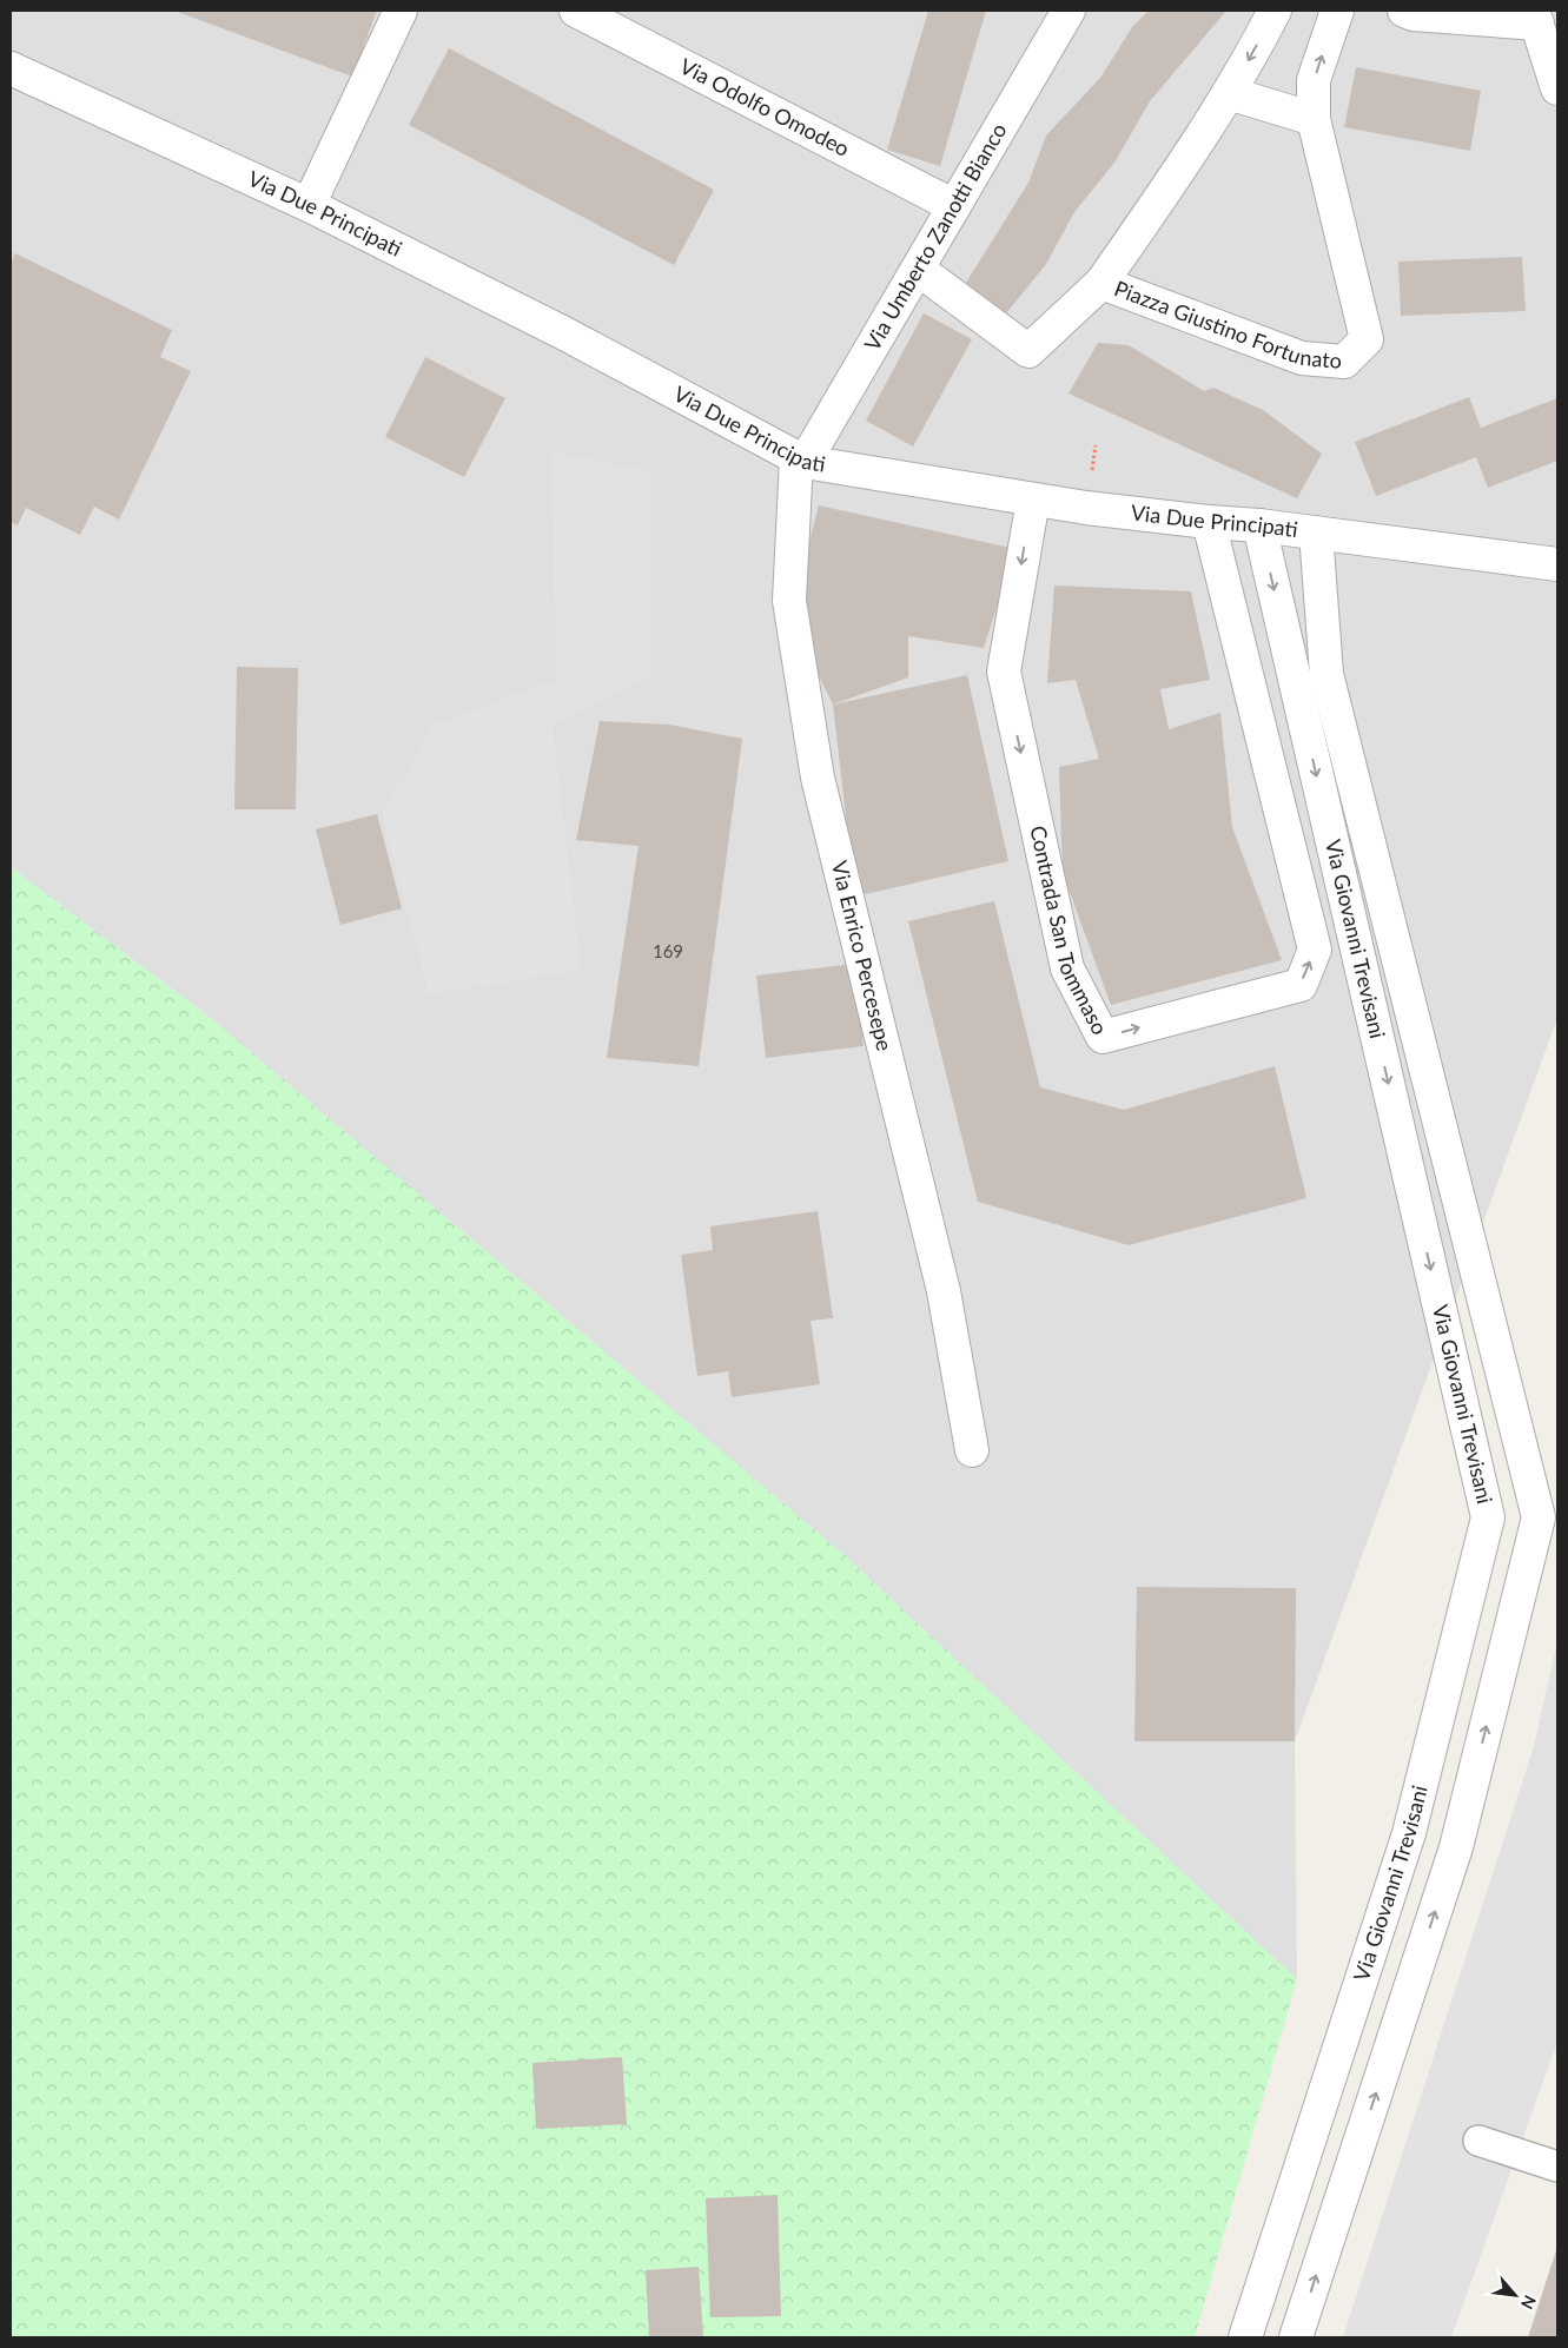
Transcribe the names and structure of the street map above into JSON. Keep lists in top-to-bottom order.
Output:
{
  "streets": {
    "street": [
      "Via Odolfo Omodeo",
      "Via Due Principati",
      "Via Umberto Zanotti Bianco",
      "Piazza Giustino Fortunato",
      "Contrada San Tommaso",
      "Via Giovanni Trevisani",
      "Via Enrico Percesepe"
    ]
  },
  "crossings": [
    ["Via Odolfo Omodeo", "Via Umberto Zanotti Bianco"],
    ["Via Due Principati", "Via Umberto Zanotti Bianco"],
    ["Via Due Principati", "Contrada San Tommaso"],
    ["Via Due Principati", "Via Giovanni Trevisani"],
    ["Via Due Principati", "Via Enrico Percesepe"],
    ["Via Umberto Zanotti Bianco", "Piazza Giustino Fortunato"],
    ["Via Umberto Zanotti Bianco", "Via Enrico Percesepe"]
  ],
  "house_numbers": ["169"],
  "north": "bottom right"
}
